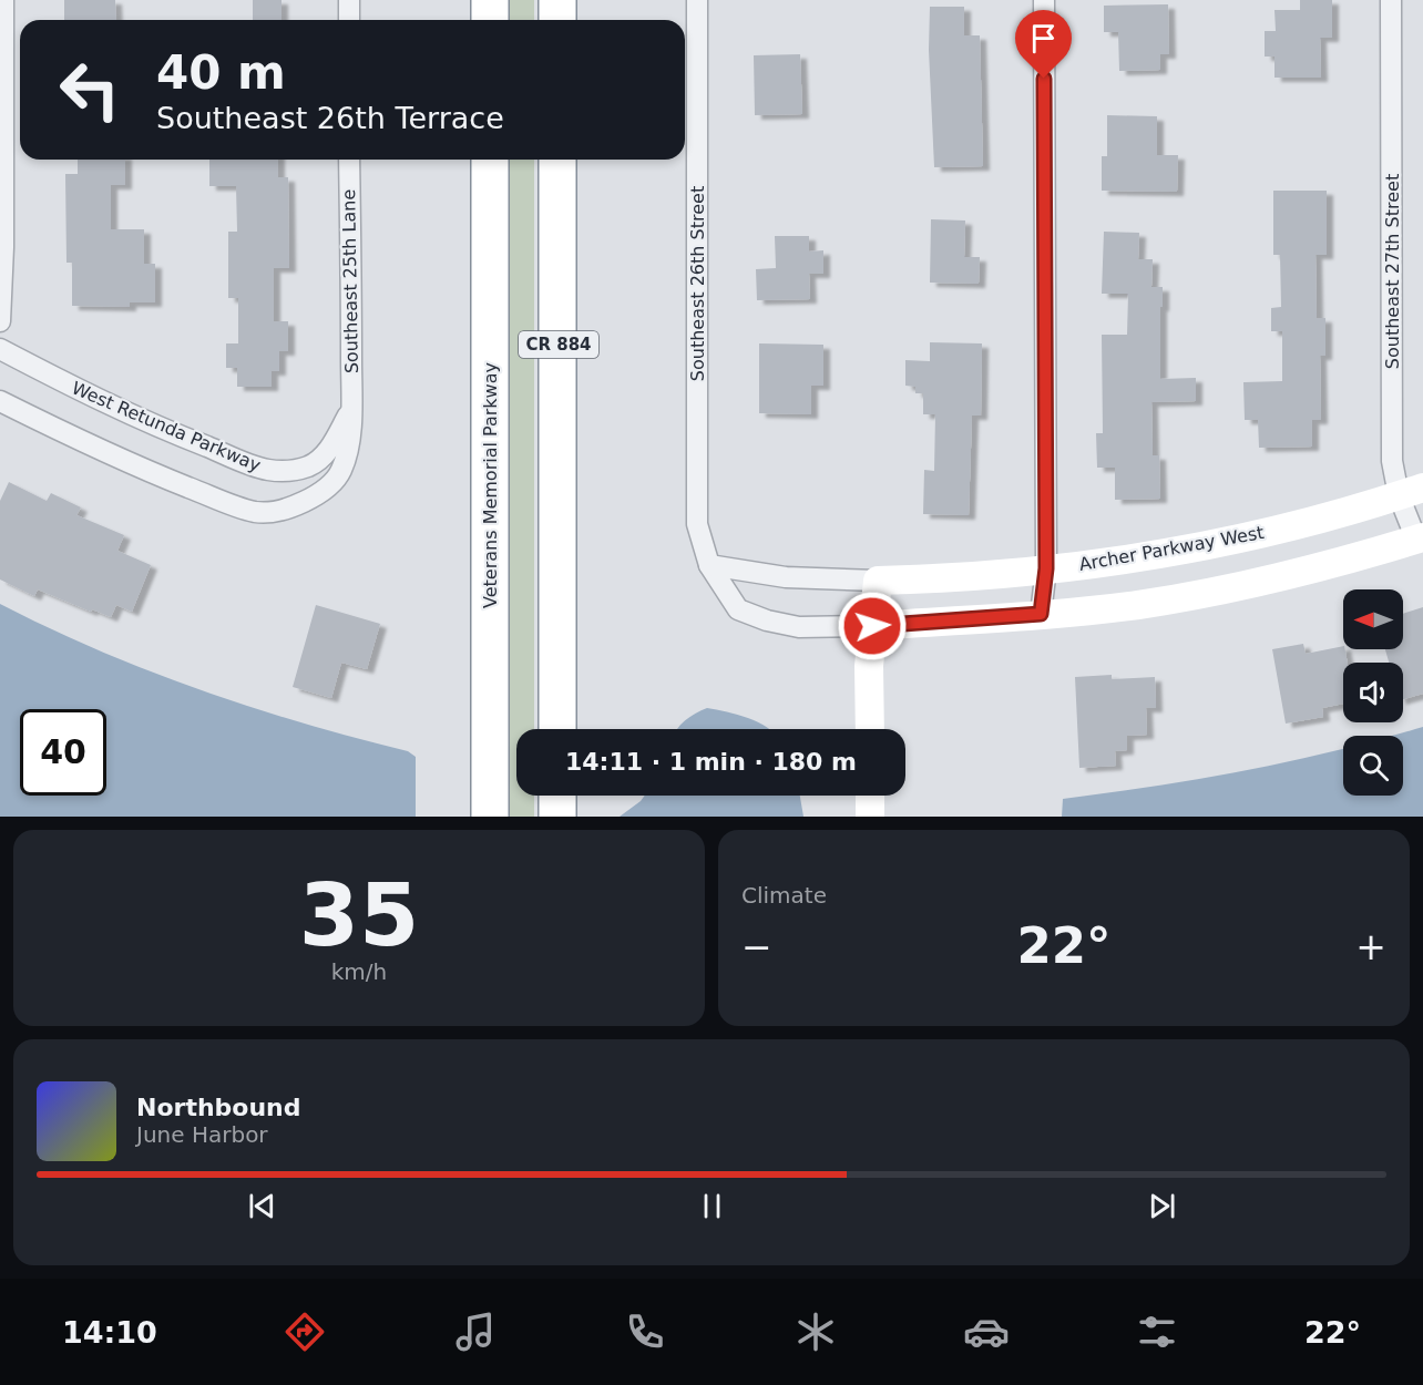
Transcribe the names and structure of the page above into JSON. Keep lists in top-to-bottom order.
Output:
{
  "streets": {
    "highway": ["CR 884", "Veterans Memorial Parkway"],
    "street": [
      "Southeast 27th Street",
      "Southeast 25th Lane",
      "Southeast 26th Street",
      "West Retunda Parkway",
      "Archer Parkway West"
    ]
  },
  "crossings": [
    ["Southeast 27th Street", "Archer Parkway West"],
    ["Southeast 25th Lane", "West Retunda Parkway"],
    ["Southeast 26th Street", "Archer Parkway West"]
  ],
  "north": "left",
  "page": {
    "turn": ["40 m", "Southeast 26th Terrace"],
    "limit": "40",
    "trip": "14:11 · 1 min · 180 m",
    "tile": [
      ["35", "km/h"],
      "Climate"
    ],
    "heat": ["−", "22°", "+"],
    "song": ["Northbound", "June Harbor"],
    "tabs": ["14:10", "22°"]
  }
}
